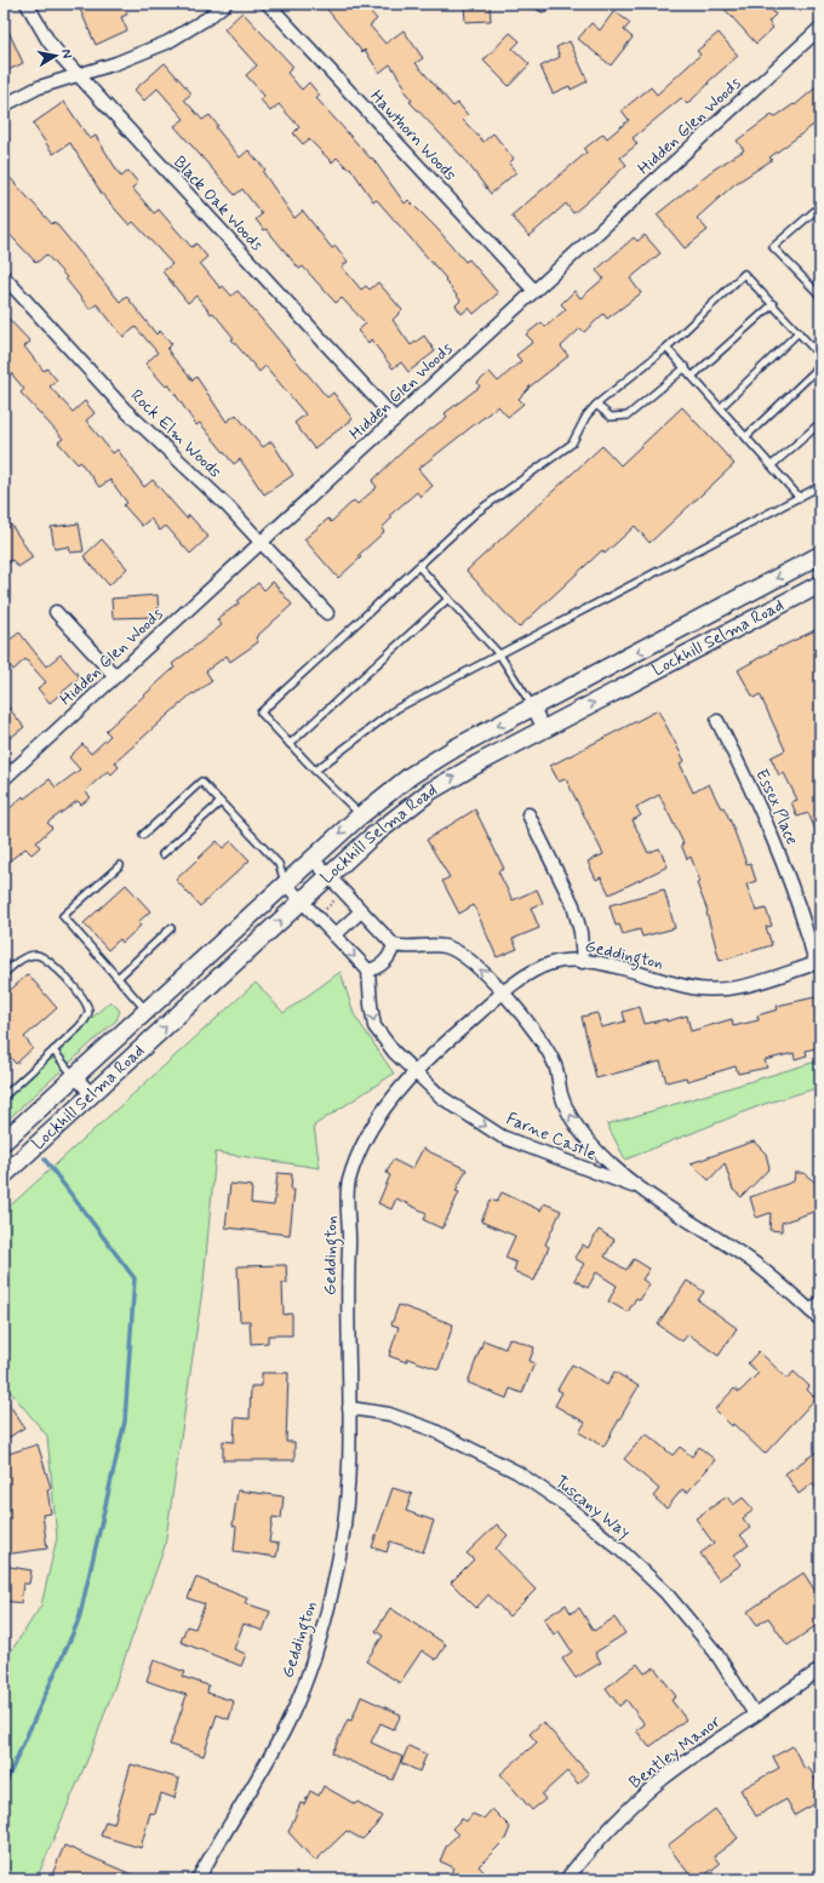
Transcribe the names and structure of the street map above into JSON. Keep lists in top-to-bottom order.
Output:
{
  "streets": {
    "main road": ["Lockhill Selma Road"],
    "street": [
      "Hidden Glen Woods",
      "Hawthorn Woods",
      "Black Oak Woods",
      "Rock Elm Woods",
      "Essex Place",
      "Geddington",
      "Farne Castle",
      "Tuscany Way",
      "Bentley Manor"
    ]
  },
  "crossings": [
    ["Hidden Glen Woods", "Hawthorn Woods"],
    ["Hidden Glen Woods", "Black Oak Woods"],
    ["Hidden Glen Woods", "Rock Elm Woods"],
    ["Essex Place", "Geddington"],
    ["Geddington", "Farne Castle"],
    ["Geddington", "Tuscany Way"],
    ["Tuscany Way", "Bentley Manor"]
  ],
  "north": "right"
}
